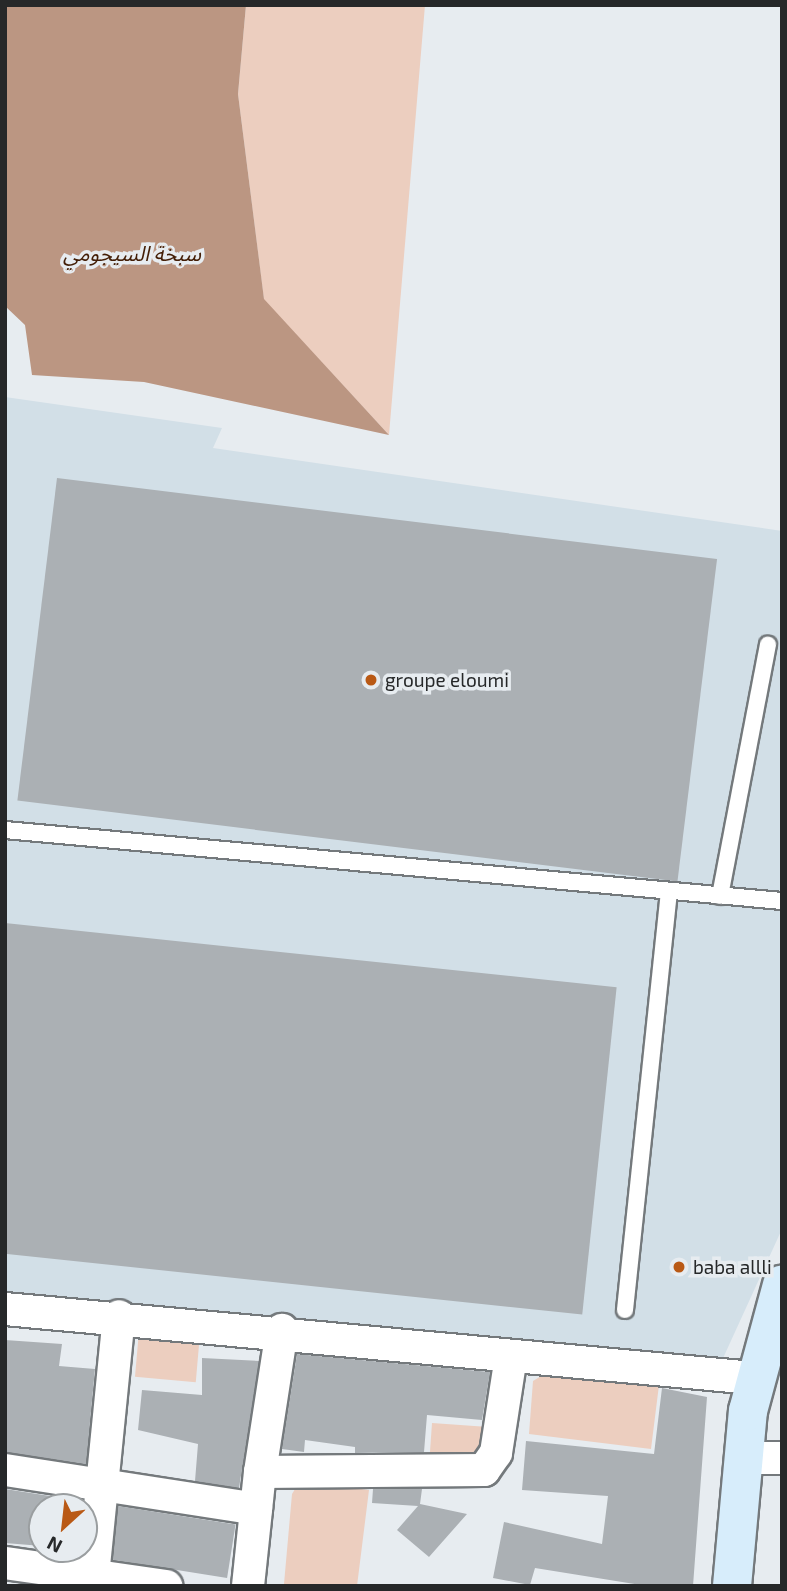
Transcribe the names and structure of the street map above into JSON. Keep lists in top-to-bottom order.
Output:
{
  "water": ["سبخة السيجومي"],
  "places": ["groupe eloumi", "baba allli"],
  "north": "bottom left"
}
